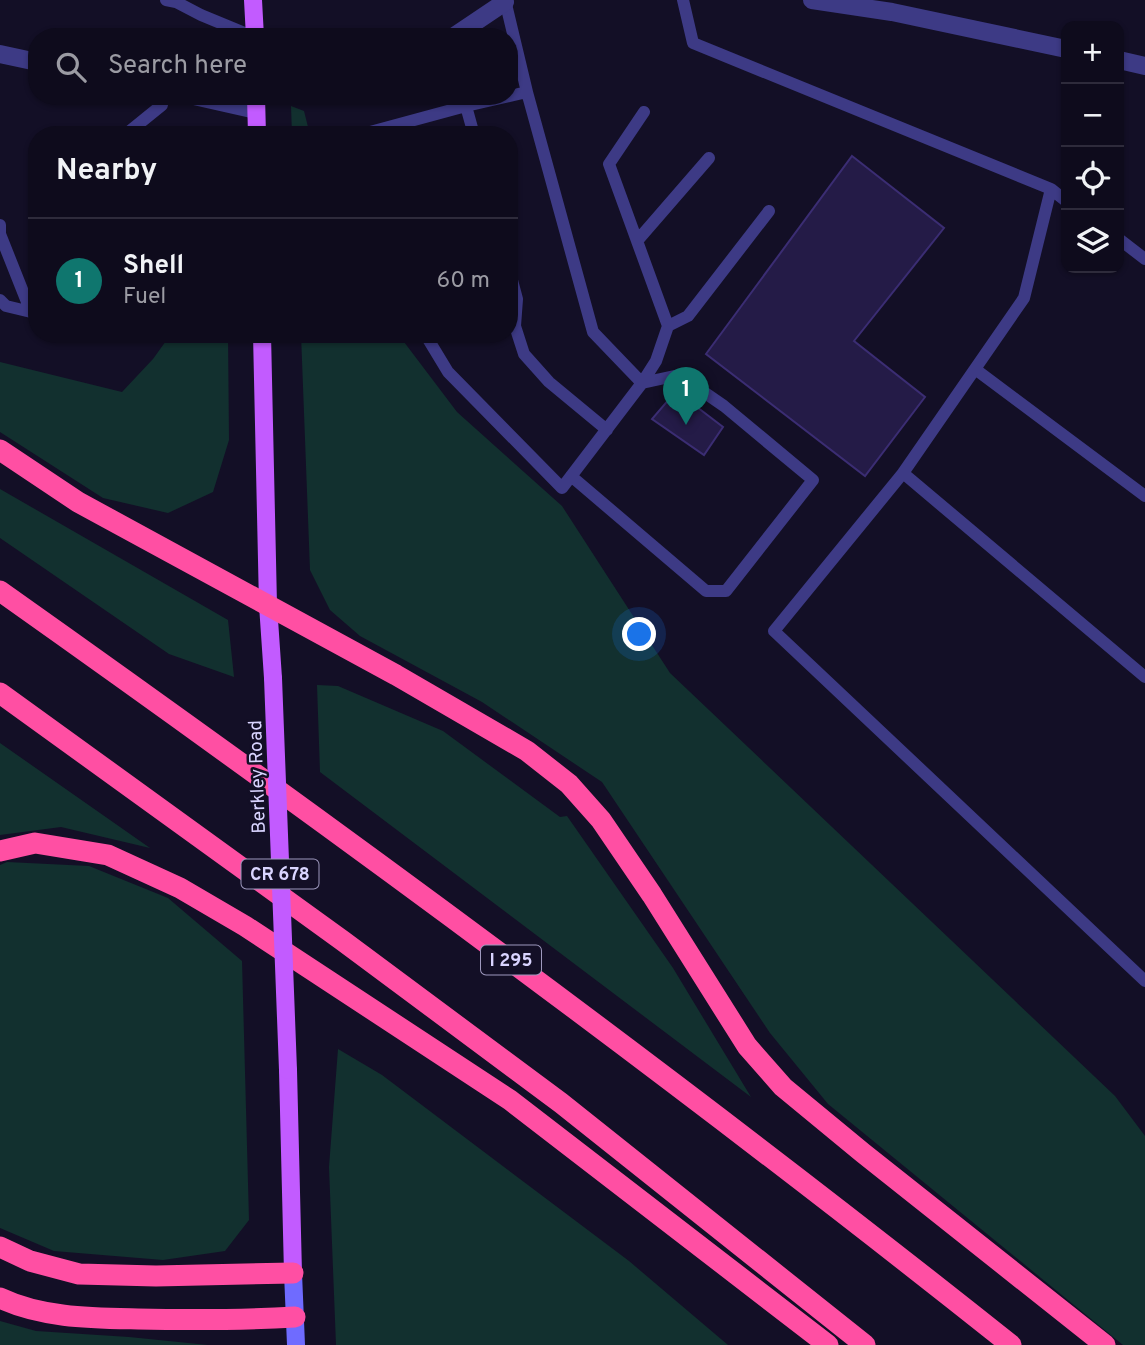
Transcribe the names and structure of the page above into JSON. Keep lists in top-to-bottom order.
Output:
{
  "streets": {
    "highway": ["I 295"],
    "main road": ["Berkley Road", "CR 678"]
  },
  "page": {
    "map_buttons": ["+", "−"],
    "search": "Search here",
    "heading": "Nearby",
    "list": [
      {
        "mark": "1",
        "name": "Shell",
        "note": "Fuel",
        "value": "60 m"
      }
    ],
    "pins": "1"
  }
}
